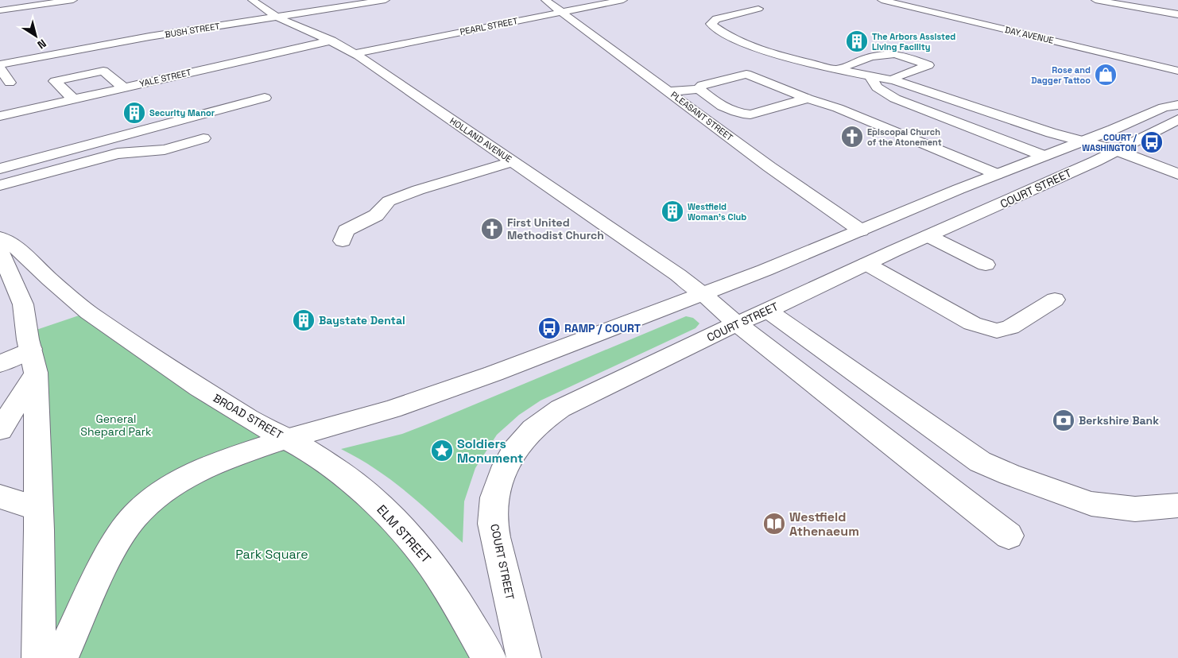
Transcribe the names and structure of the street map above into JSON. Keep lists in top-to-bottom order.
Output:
{
  "streets": {
    "main road": [
      "PEARL STREET",
      "BUSH STREET",
      "DAY AVENUE",
      "YALE STREET",
      "PLEASANT STREET",
      "HOLLAND AVENUE",
      "COURT STREET",
      "BROAD STREET",
      "ELM STREET"
    ]
  },
  "crossings": [
    ["PEARL STREET", "PLEASANT STREET"],
    ["PEARL STREET", "HOLLAND AVENUE"],
    ["BUSH STREET", "HOLLAND AVENUE"],
    ["YALE STREET", "HOLLAND AVENUE"],
    ["PLEASANT STREET", "COURT STREET"],
    ["HOLLAND AVENUE", "COURT STREET"],
    ["BROAD STREET", "ELM STREET"]
  ],
  "parks": ["General Shepard Park", "Park Square"],
  "places": {
    "building": [
      "The Arbors Assisted Living Facility",
      "Security Manor",
      "Westfield Woman's Club",
      "Baystate Dental"
    ],
    "shop": ["Rose and Dagger Tattoo"],
    "church": ["Episcopal Church of the Atonement", "First United Methodist Church"],
    "bus stop": ["COURT / WASHINGTON", "RAMP / COURT"],
    "bank": ["Berkshire Bank"],
    "place": ["Soldiers Monument"],
    "library": ["Westfield Athenaeum"]
  },
  "north": "bottom right"
}
